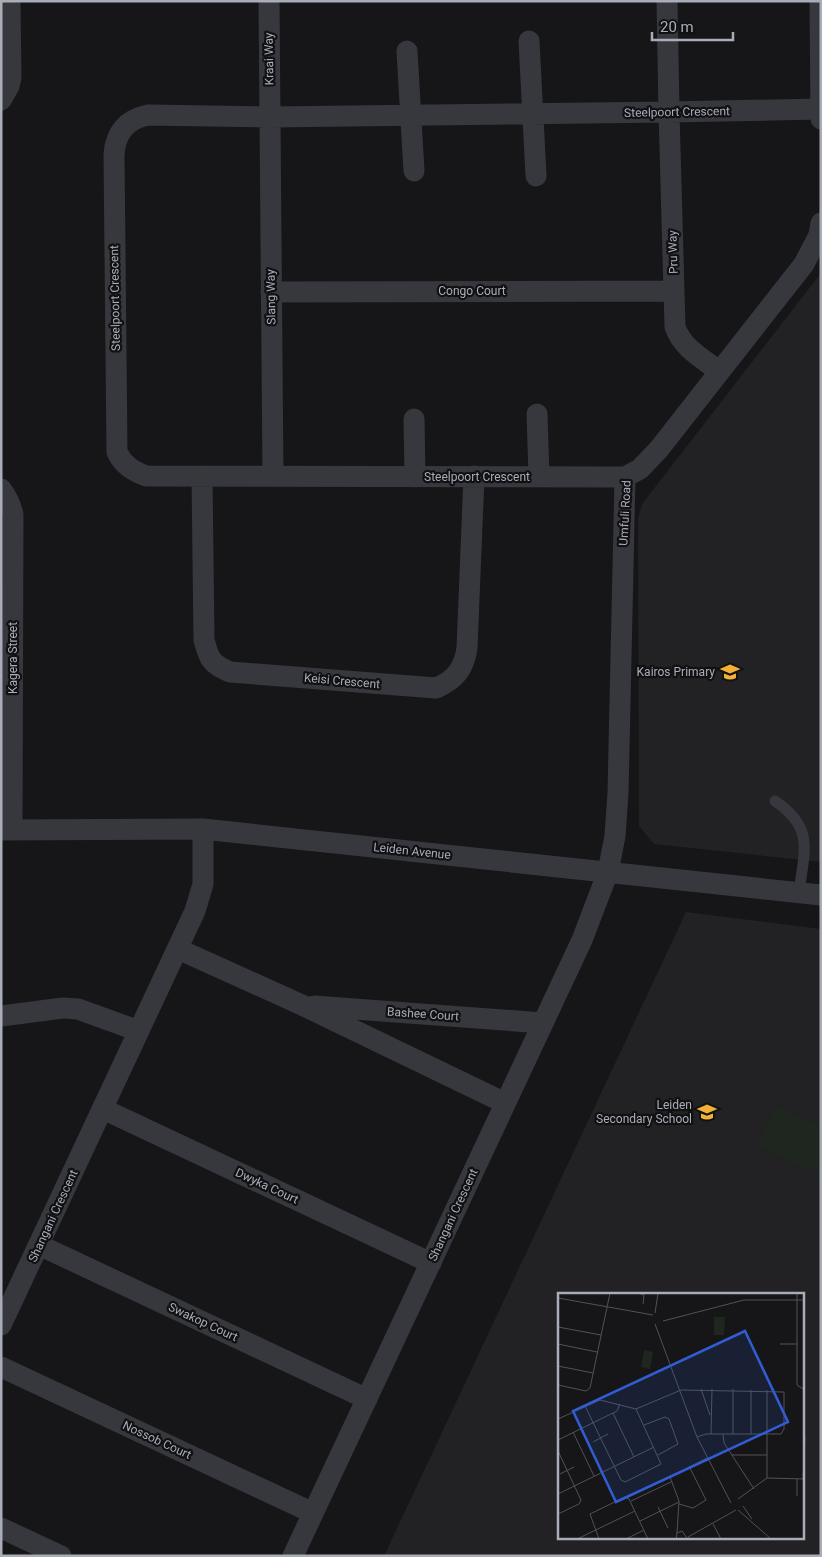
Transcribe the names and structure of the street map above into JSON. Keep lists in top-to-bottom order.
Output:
{
  "streets": {
    "street": [
      "Kraai Way",
      "Steelpoort Crescent",
      "Pru Way",
      "Congo Court",
      "Slang Way",
      "Umfuli Road",
      "Kagera Street",
      "Keisi Crescent",
      "Leiden Avenue",
      "Bashee Court",
      "Dwyka Court",
      "Shangani Crescent",
      "Swakop Court",
      "Nossob Court"
    ]
  },
  "crossings": [
    ["Kraai Way", "Steelpoort Crescent"],
    ["Kraai Way", "Slang Way"],
    ["Steelpoort Crescent", "Pru Way"],
    ["Steelpoort Crescent", "Slang Way"],
    ["Steelpoort Crescent", "Umfuli Road"],
    ["Steelpoort Crescent", "Keisi Crescent"],
    ["Pru Way", "Congo Court"],
    ["Pru Way", "Umfuli Road"],
    ["Congo Court", "Slang Way"],
    ["Umfuli Road", "Leiden Avenue"],
    ["Umfuli Road", "Shangani Crescent"],
    ["Kagera Street", "Leiden Avenue"],
    ["Leiden Avenue", "Shangani Crescent"],
    ["Bashee Court", "Shangani Crescent"],
    ["Dwyka Court", "Shangani Crescent"],
    ["Shangani Crescent", "Swakop Court"],
    ["Shangani Crescent", "Nossob Court"]
  ],
  "places": {
    "school or university": ["Kairos Primary", "Leiden Secondary School"]
  },
  "scale_bar": "20 m"
}
